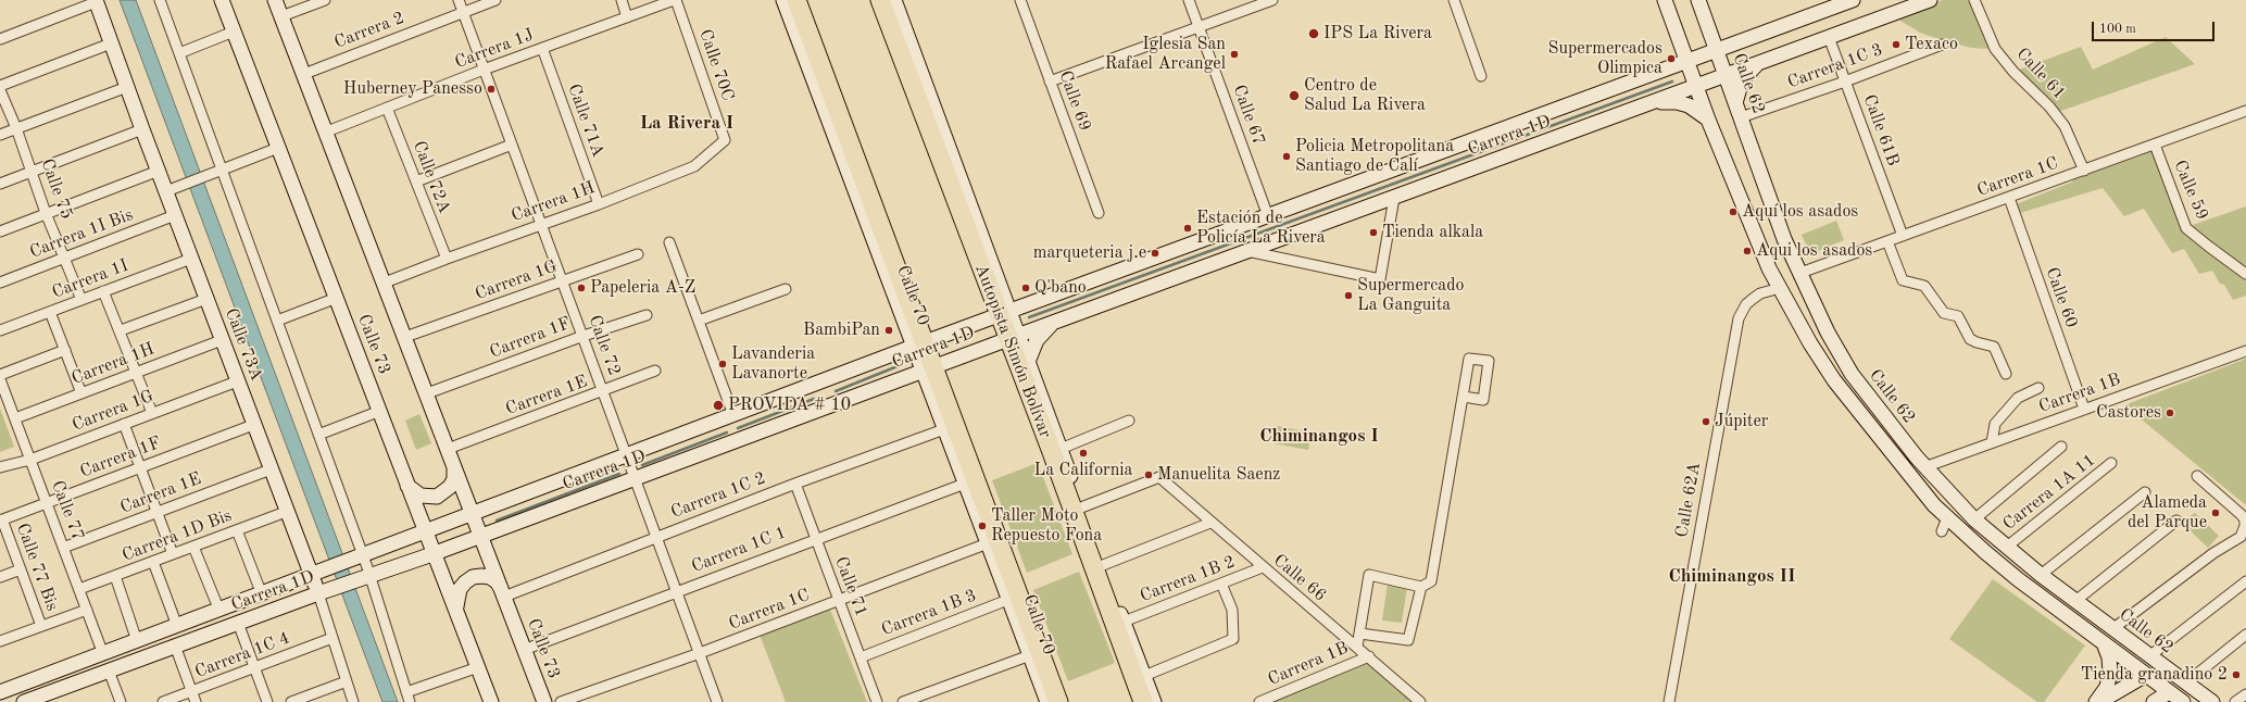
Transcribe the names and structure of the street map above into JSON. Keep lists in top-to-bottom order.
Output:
{
  "streets": {
    "highway": ["Autopista Simón Bolívar"],
    "street": [
      "Carrera 2",
      "Carrera 1J",
      "Calle 70C",
      "Carrera 1C 3",
      "Calle 61",
      "Calle 62",
      "Calle 69",
      "Calle 67",
      "Calle 71A",
      "Calle 61B",
      "Carrera 1D",
      "Calle 72A",
      "Carrera 1C",
      "Calle 75",
      "Calle 59",
      "Carrera 1H",
      "Carrera 1I Bis",
      "Carrera 1I",
      "Carrera 1G",
      "Calle 70",
      "Calle 60",
      "Carrera 1F",
      "Calle 73A",
      "Calle 73",
      "Calle 72",
      "Carrera 1B",
      "Carrera 1E",
      "Carrera 1A 11",
      "Carrera 1C 2",
      "Calle 62A",
      "Calle 77",
      "Carrera 1D Bis",
      "Carrera 1C 1",
      "Calle 77 Bis",
      "Calle 66",
      "Carrera 1B 2",
      "Calle 71",
      "Carrera 1B 3",
      "Carrera 1C 4"
    ]
  },
  "crossings": [
    ["Carrera 2", "Calle 73"],
    ["Carrera 2", "Calle 72"],
    ["Carrera 1J", "Calle 70C"],
    ["Carrera 1J", "Calle 71A"],
    ["Carrera 1J", "Calle 72A"],
    ["Carrera 1J", "Calle 73"],
    ["Carrera 1J", "Calle 72"],
    ["Calle 70C", "Carrera 1H"],
    ["Carrera 1C 3", "Calle 62"],
    ["Carrera 1C 3", "Calle 61B"],
    ["Calle 61", "Carrera 1C"],
    ["Calle 62", "Carrera 1D"],
    ["Calle 62", "Carrera 1C"],
    ["Calle 62", "Carrera 1B"],
    ["Calle 62", "Carrera 1A 11"],
    ["Calle 62", "Calle 62A"],
    ["Calle 67", "Carrera 1D"],
    ["Calle 71A", "Carrera 1H"],
    ["Calle 61B", "Carrera 1D"],
    ["Calle 61B", "Carrera 1C"],
    ["Carrera 1D", "Calle 70"],
    ["Carrera 1D", "Calle 73A"],
    ["Carrera 1D", "Calle 73"],
    ["Carrera 1D", "Calle 72"],
    ["Carrera 1D", "Autopista Simón Bolívar"],
    ["Carrera 1D", "Calle 77"],
    ["Calle 72A", "Carrera 1H"],
    ["Carrera 1C", "Calle 59"],
    ["Carrera 1C", "Calle 70"],
    ["Carrera 1C", "Calle 60"],
    ["Carrera 1C", "Calle 72"],
    ["Carrera 1C", "Calle 71"],
    ["Calle 75", "Carrera 1I Bis"],
    ["Calle 75", "Carrera 1I"],
    ["Carrera 1H", "Calle 73A"],
    ["Carrera 1H", "Calle 73"],
    ["Carrera 1H", "Calle 72"],
    ["Carrera 1H", "Calle 77"],
    ["Carrera 1I Bis", "Calle 73A"],
    ["Carrera 1I", "Calle 73A"],
    ["Carrera 1G", "Calle 73A"],
    ["Carrera 1G", "Calle 73"],
    ["Carrera 1G", "Calle 72"],
    ["Carrera 1G", "Calle 77"],
    ["Calle 70", "Carrera 1C 2"],
    ["Calle 70", "Carrera 1C 1"],
    ["Calle 70", "Carrera 1B 3"],
    ["Calle 60", "Carrera 1B"],
    ["Carrera 1F", "Calle 73A"],
    ["Carrera 1F", "Calle 73"],
    ["Carrera 1F", "Calle 72"],
    ["Carrera 1F", "Calle 77"],
    ["Carrera 1F", "Calle 77 Bis"],
    ["Calle 73A", "Carrera 1E"],
    ["Calle 73A", "Carrera 1D Bis"],
    ["Calle 73A", "Carrera 1C 4"],
    ["Calle 73", "Carrera 1E"],
    ["Calle 73", "Carrera 1C 2"],
    ["Calle 73", "Carrera 1C 1"],
    ["Calle 72", "Carrera 1E"],
    ["Calle 72", "Carrera 1C 2"],
    ["Calle 72", "Carrera 1C 1"],
    ["Autopista Simón Bolívar", "Calle 66"],
    ["Carrera 1B", "Calle 66"],
    ["Carrera 1E", "Calle 77"],
    ["Carrera 1C 2", "Calle 71"],
    ["Calle 77", "Carrera 1D Bis"],
    ["Carrera 1C 1", "Calle 71"],
    ["Calle 66", "Carrera 1B 2"],
    ["Calle 71", "Carrera 1B 3"]
  ],
  "districts": ["La Rivera I", "Chiminangos I", "Chiminangos II"],
  "places": [
    "IPS La Rivera",
    "Texaco",
    "Iglesia San Rafael Arcangel",
    "Supermercados Olimpica",
    "Huberney Panesso",
    "Centro de Salud La Rivera",
    "Policia Metropolitana Santiago de Calí",
    "Aquí los asados",
    "Estación de Policía La Rivera",
    "Tienda alkala",
    "Aqui los asados",
    "marqueteria j.e",
    "Papeleria A-Z",
    "Q'bano",
    "Supermercado La Ganguita",
    "BambiPan",
    "Lavanderia Lavanorte",
    "PROVIDA # 10",
    "Castores",
    "Júpiter",
    "La California",
    "Manuelita Saenz",
    "Alameda del Parque",
    "Taller Moto Repuesto Fona",
    "Tienda granadino 2"
  ],
  "scale_bar": "100 m"
}
